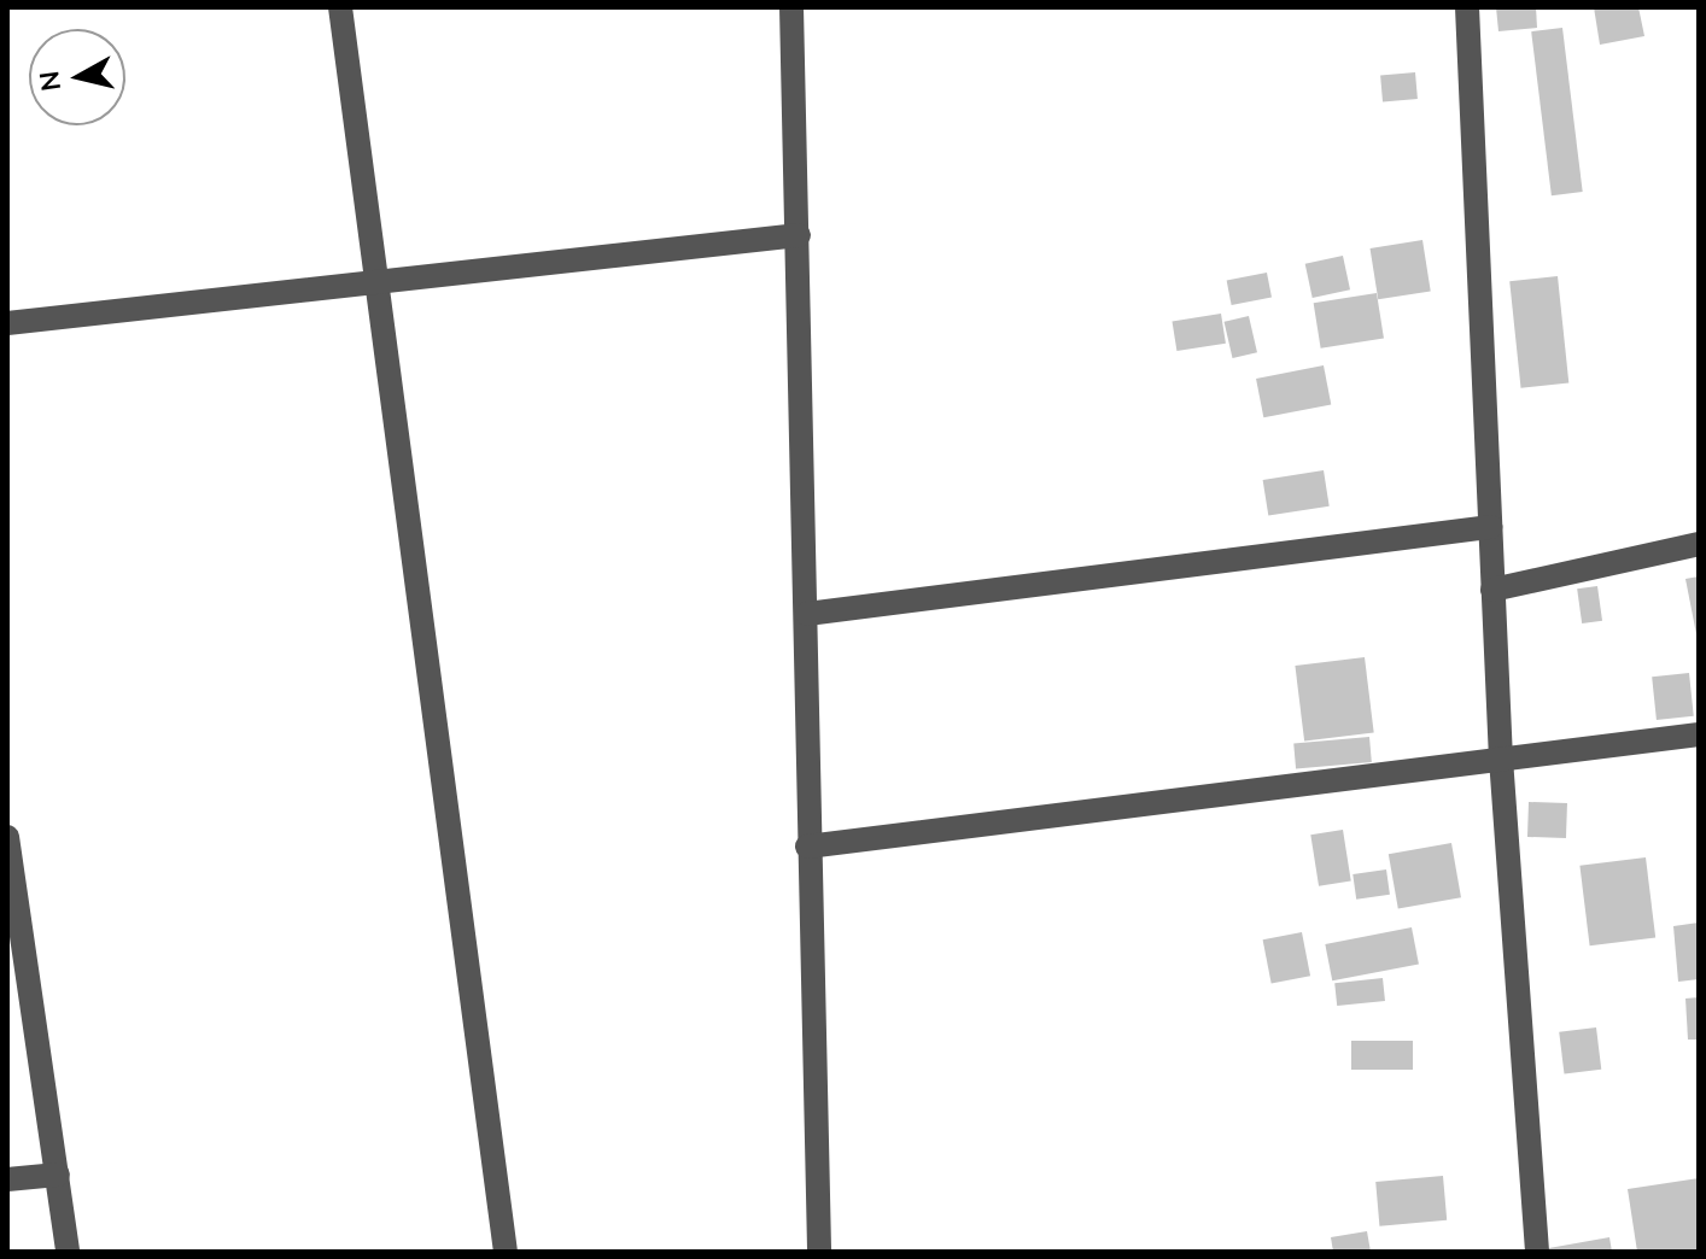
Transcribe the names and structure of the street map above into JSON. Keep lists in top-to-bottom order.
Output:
{
  "north": "left"
}
